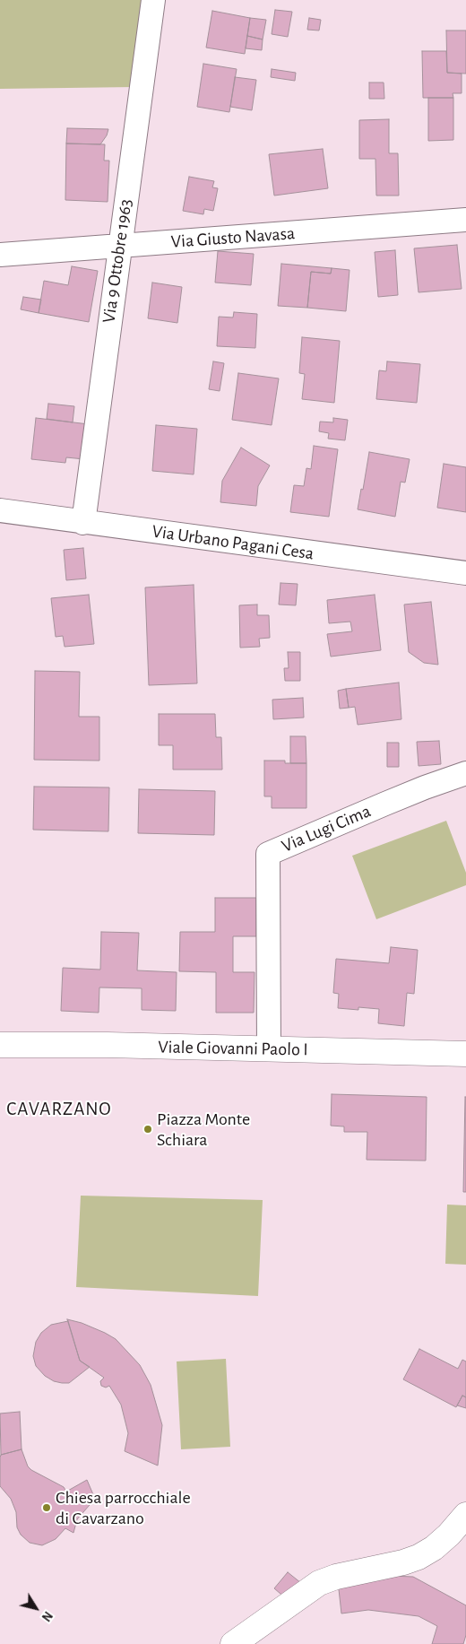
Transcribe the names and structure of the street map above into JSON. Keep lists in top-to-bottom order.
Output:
{
  "streets": {
    "street": [
      "Via Giusto Navasa",
      "Via 9 Ottobre 1963",
      "Via Urbano Pagani Cesa",
      "Via Lugi Cima",
      "Viale Giovanni Paolo I"
    ]
  },
  "crossings": [
    ["Via Giusto Navasa", "Via 9 Ottobre 1963"],
    ["Via 9 Ottobre 1963", "Via Urbano Pagani Cesa"],
    ["Via Lugi Cima", "Viale Giovanni Paolo I"]
  ],
  "districts": ["CAVARZANO"],
  "places": ["Piazza Monte Schiara", "Chiesa parrocchiale di Cavarzano"],
  "north": "bottom right"
}
